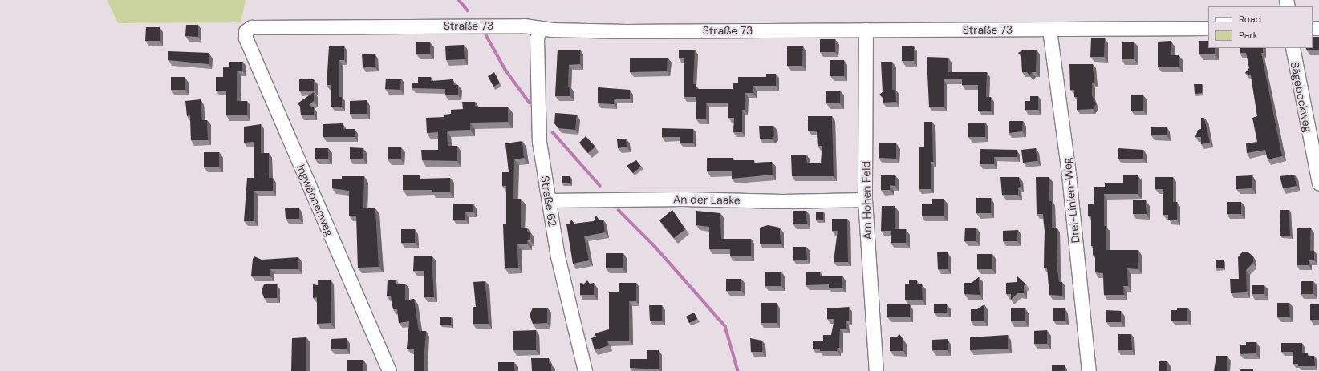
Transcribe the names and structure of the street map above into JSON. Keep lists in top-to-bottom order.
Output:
{
  "streets": {
    "street": [
      "Straße 73",
      "Sägebockweg",
      "An der Laake",
      "Ingwäonenweg",
      "Am Hohen Feld",
      "Drei-Linien-Weg",
      "Straße 62"
    ]
  },
  "crossings": [
    ["Straße 73", "Ingwäonenweg"],
    ["Straße 73", "Am Hohen Feld"],
    ["Straße 73", "Drei-Linien-Weg"],
    ["Straße 73", "Straße 62"],
    ["An der Laake", "Am Hohen Feld"],
    ["An der Laake", "Straße 62"]
  ],
  "legend": ["Road", "Park"]
}
